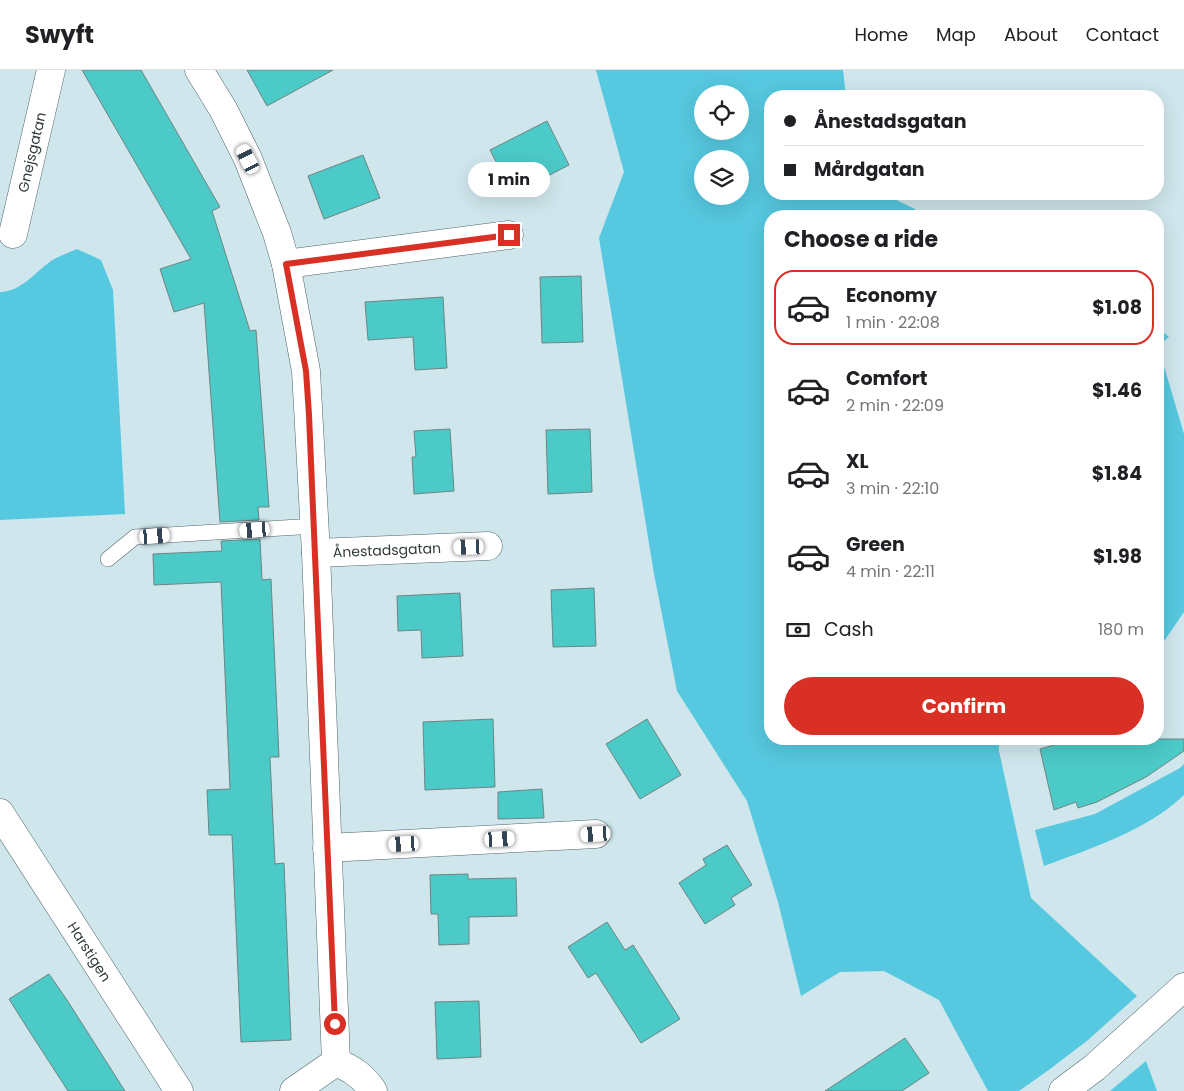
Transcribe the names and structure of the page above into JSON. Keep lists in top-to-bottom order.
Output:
{
  "streets": {
    "street": ["Gnejsgatan", "Ånestadsgatan", "Harstigen"]
  },
  "page": {
    "header": "Swyft",
    "nav": [
      "Home",
      "Map",
      "About",
      "Contact"
    ],
    "banner": ["Ånestadsgatan", "Mårdgatan"],
    "bubble": "1 min",
    "heading": "Choose a ride",
    "list": [
      {
        "name": "Economy",
        "note": "1 min · 22:08",
        "value": "$1.08"
      },
      {
        "name": "Comfort",
        "note": "2 min · 22:09",
        "value": "$1.46"
      },
      {
        "name": "XL",
        "note": "3 min · 22:10",
        "value": "$1.84"
      },
      {
        "name": "Green",
        "note": "4 min · 22:11",
        "value": "$1.98"
      }
    ],
    "pay": ["Cash", "180 m"],
    "buttons": "Confirm"
  }
}
